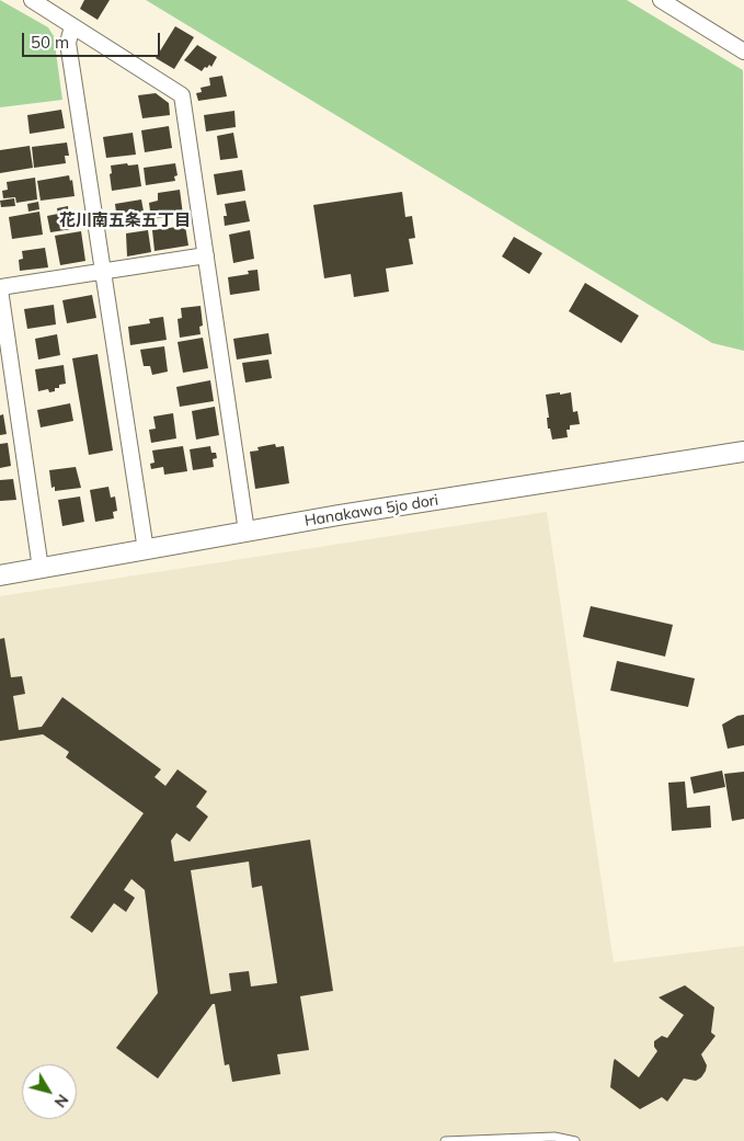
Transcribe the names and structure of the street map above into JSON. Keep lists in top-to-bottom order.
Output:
{
  "streets": {
    "street": ["Hanakawa 5jo dori"]
  },
  "districts": ["花川南五条五丁目"],
  "scale_bar": "50 m",
  "north": "bottom right"
}
